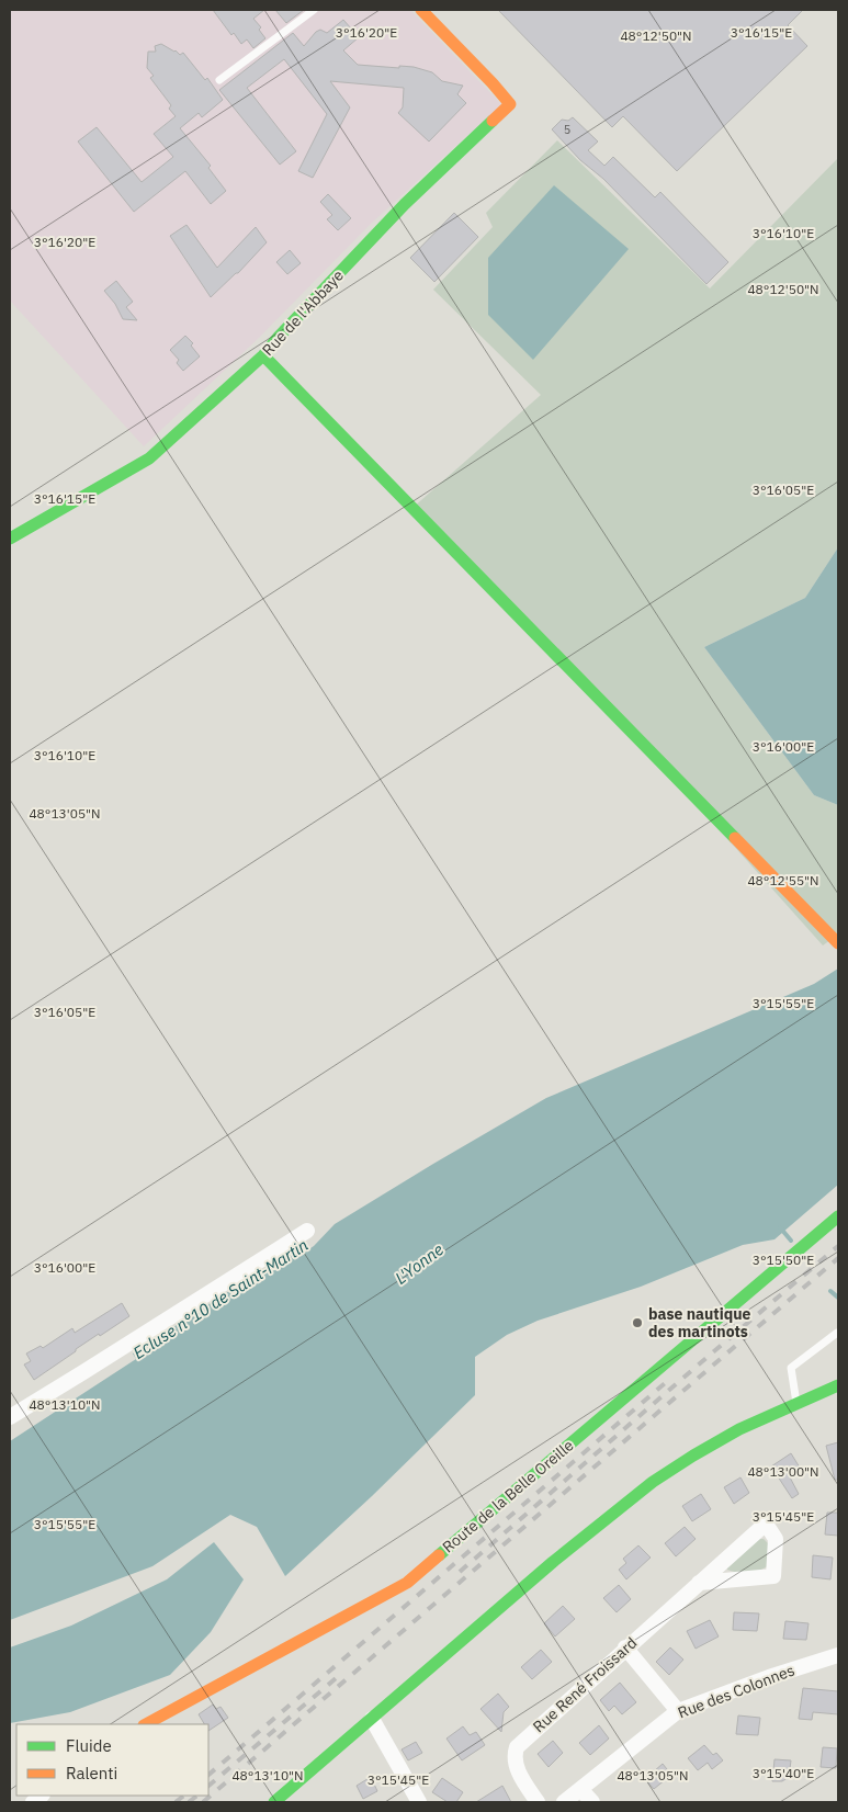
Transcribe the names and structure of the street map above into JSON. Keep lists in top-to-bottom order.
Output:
{
  "streets": {
    "street": [
      "Rue de l'Abbaye",
      "Route de la Belle Oreille",
      "Rue René Froissard",
      "Rue des Colonnes"
    ]
  },
  "water": ["L'Yonne", "Ecluse n°10 de Saint-Martin"],
  "places": ["base nautique des martinots"],
  "house_numbers": ["5"],
  "legend": ["Fluide", "Ralenti"],
  "coordinates": [
    "3°16'20\"E",
    "3°16'15\"E",
    "48°12'50\"N",
    "3°16'10\"E",
    "3°16'05\"E",
    "3°16'00\"E",
    "48°13'05\"N",
    "48°12'55\"N",
    "3°15'55\"E",
    "3°15'50\"E",
    "48°13'10\"N",
    "48°13'00\"N",
    "3°15'45\"E",
    "3°15'40\"E"
  ]
}
